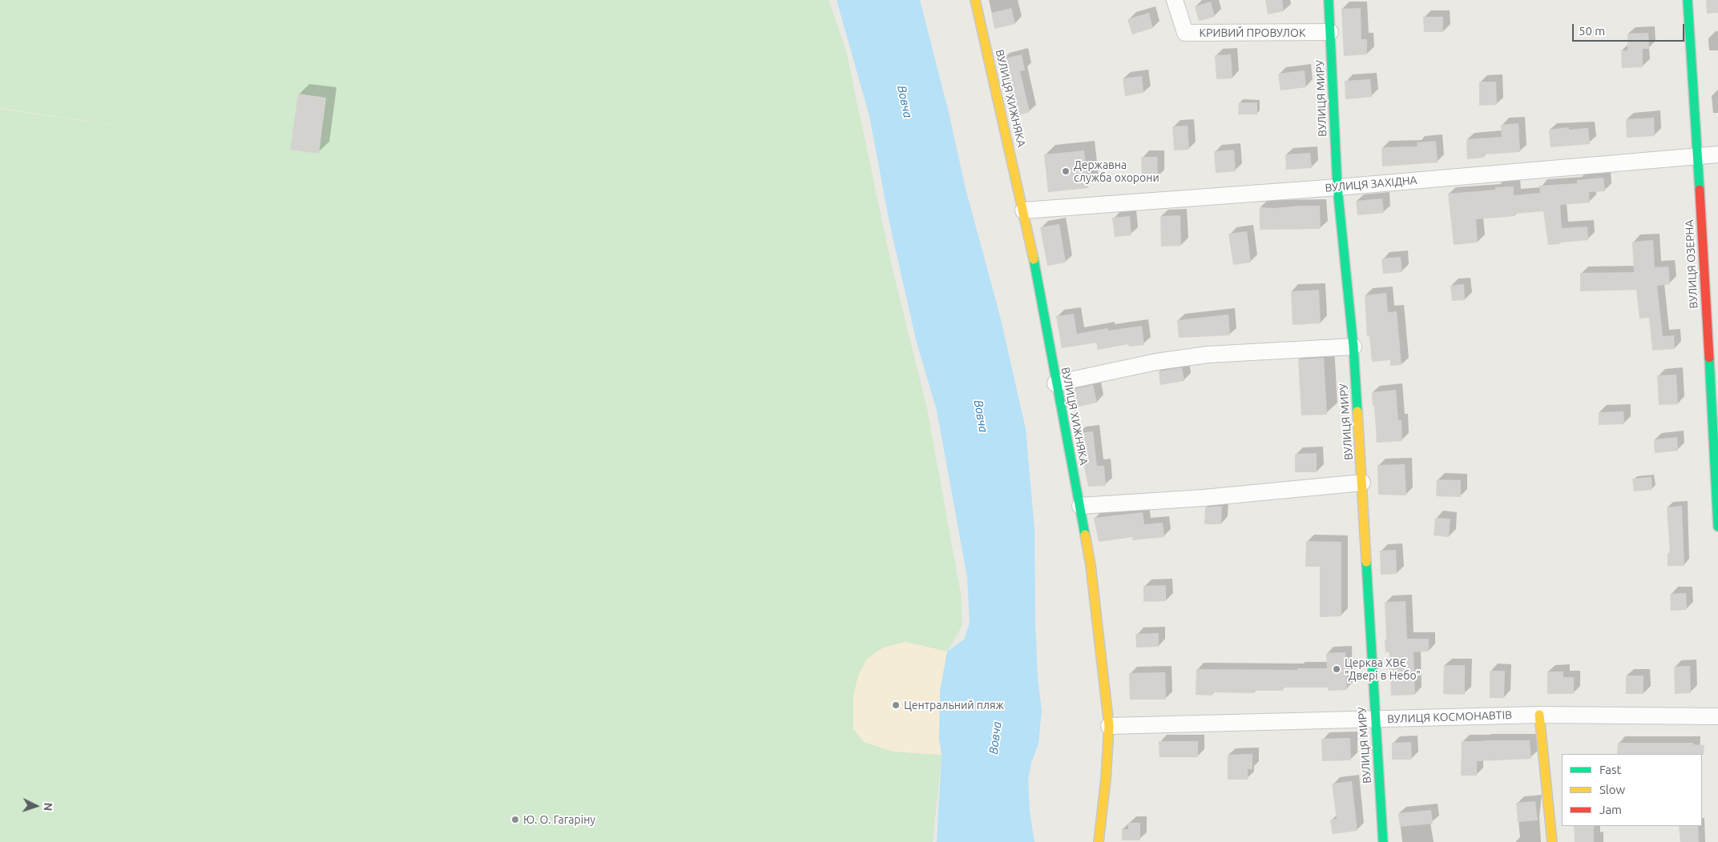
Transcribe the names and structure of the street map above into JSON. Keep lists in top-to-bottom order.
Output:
{
  "streets": {
    "street": [
      "КРИВИЙ ПРОВУЛОК",
      "ВУЛИЦЯ ХИЖНЯКА",
      "ВУЛИЦЯ МИРУ",
      "ВУЛИЦЯ ЗАХІДНА",
      "ВУЛИЦЯ ОЗЕРНА",
      "ВУЛИЦЯ КОСМОНАВТІВ"
    ]
  },
  "crossings": [
    ["КРИВИЙ ПРОВУЛОК", "ВУЛИЦЯ МИРУ"],
    ["ВУЛИЦЯ ХИЖНЯКА", "ВУЛИЦЯ ЗАХІДНА"],
    ["ВУЛИЦЯ ХИЖНЯКА", "ВУЛИЦЯ КОСМОНАВТІВ"],
    ["ВУЛИЦЯ МИРУ", "ВУЛИЦЯ ЗАХІДНА"],
    ["ВУЛИЦЯ МИРУ", "ВУЛИЦЯ КОСМОНАВТІВ"],
    ["ВУЛИЦЯ ЗАХІДНА", "ВУЛИЦЯ ОЗЕРНА"]
  ],
  "water": ["Вовча"],
  "places": [
    "Державна служба охорони",
    "Церква ХВЄ \"Двері в Небо\"",
    "Центральний пляж",
    "Ю. О. Гагаріну"
  ],
  "legend": ["Fast", "Slow", "Jam"],
  "scale_bar": "50 m",
  "north": "right"
}
